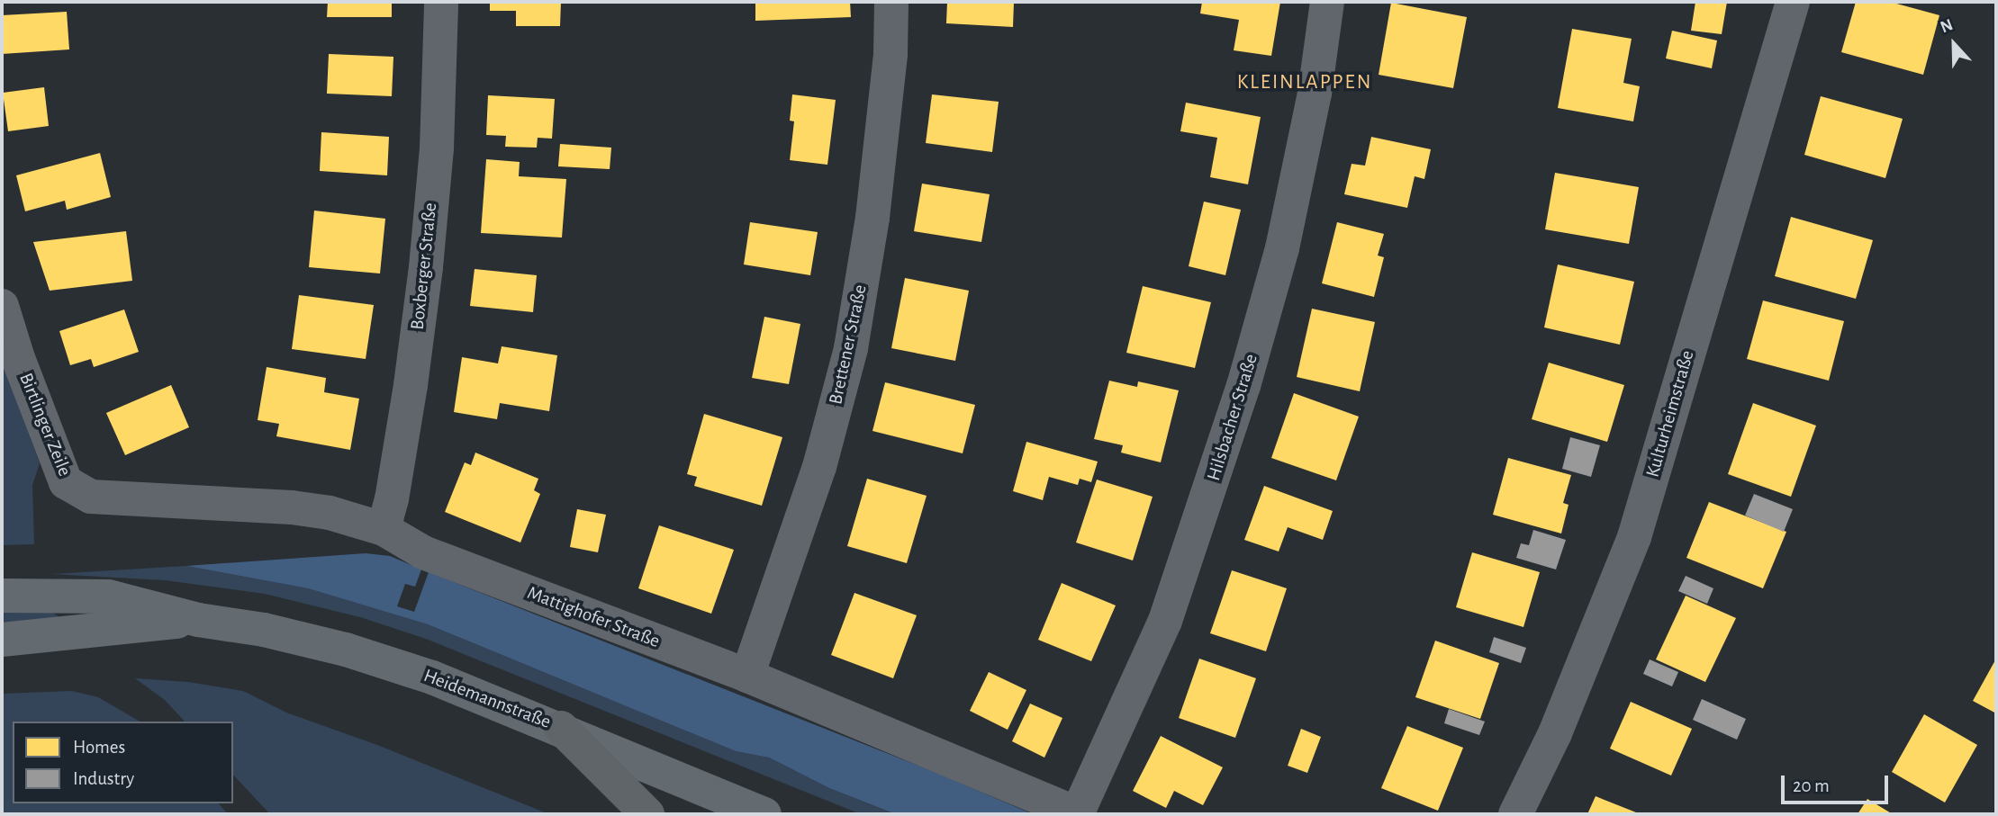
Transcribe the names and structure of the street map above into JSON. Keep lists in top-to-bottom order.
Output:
{
  "streets": {
    "main road": ["Heidemannstraße"],
    "street": [
      "Boxberger Straße",
      "Brettener Straße",
      "Kulturheimstraße",
      "Hilsbacher Straße",
      "Birtlinger Zeile",
      "Mattighofer Straße"
    ]
  },
  "crossings": [
    ["Boxberger Straße", "Mattighofer Straße"],
    ["Brettener Straße", "Mattighofer Straße"],
    ["Hilsbacher Straße", "Mattighofer Straße"],
    ["Birtlinger Zeile", "Mattighofer Straße"]
  ],
  "districts": ["KLEINLAPPEN"],
  "legend": ["Homes", "Industry"],
  "scale_bar": "20 m",
  "north": "top"
}
